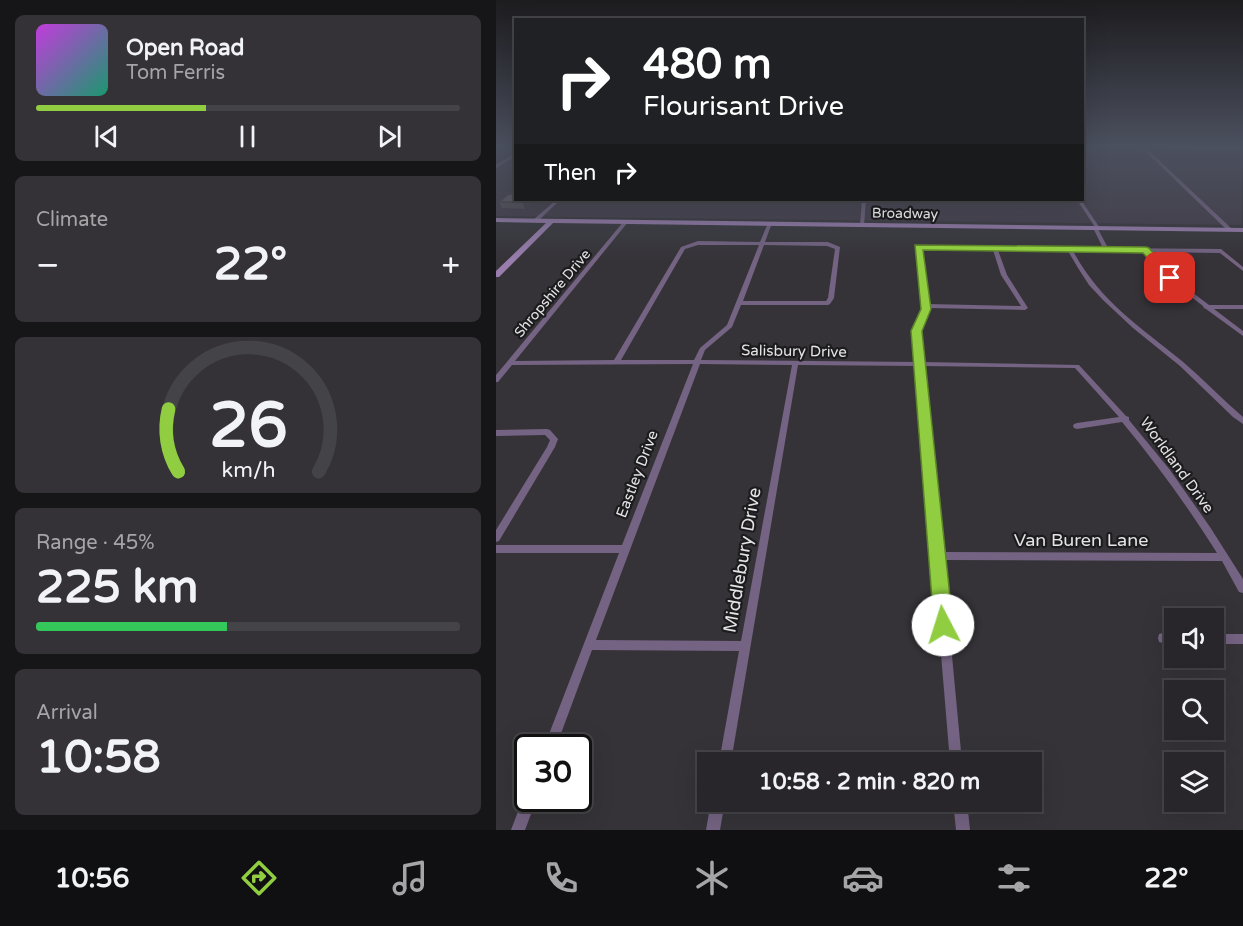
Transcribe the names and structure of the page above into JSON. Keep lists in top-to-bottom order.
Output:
{
  "streets": {
    "main road": ["Broadway"],
    "street": [
      "Shropshire Drive",
      "Salisbury Drive",
      "Worldland Drive",
      "Eastley Drive",
      "Van Buren Lane",
      "Middlebury Drive"
    ]
  },
  "crossings": [
    ["Broadway", "Shropshire Drive"],
    ["Broadway", "Eastley Drive"],
    ["Shropshire Drive", "Salisbury Drive"],
    ["Salisbury Drive", "Worldland Drive"],
    ["Salisbury Drive", "Eastley Drive"],
    ["Salisbury Drive", "Middlebury Drive"],
    ["Worldland Drive", "Van Buren Lane"]
  ],
  "page": {
    "turn": ["480 m", "Flourisant Drive"],
    "song": ["Open Road", "Tom Ferris"],
    "then": "Then",
    "tile": [
      "Climate",
      ["Range · 45%", "225 km"],
      ["Arrival", "10:58"]
    ],
    "heat": ["−", "22°", "+"],
    "limit": "30",
    "trip": "10:58 · 2 min · 820 m",
    "tabs": ["10:56", "22°"],
    "gauge": ["26", "km/h"]
  }
}
